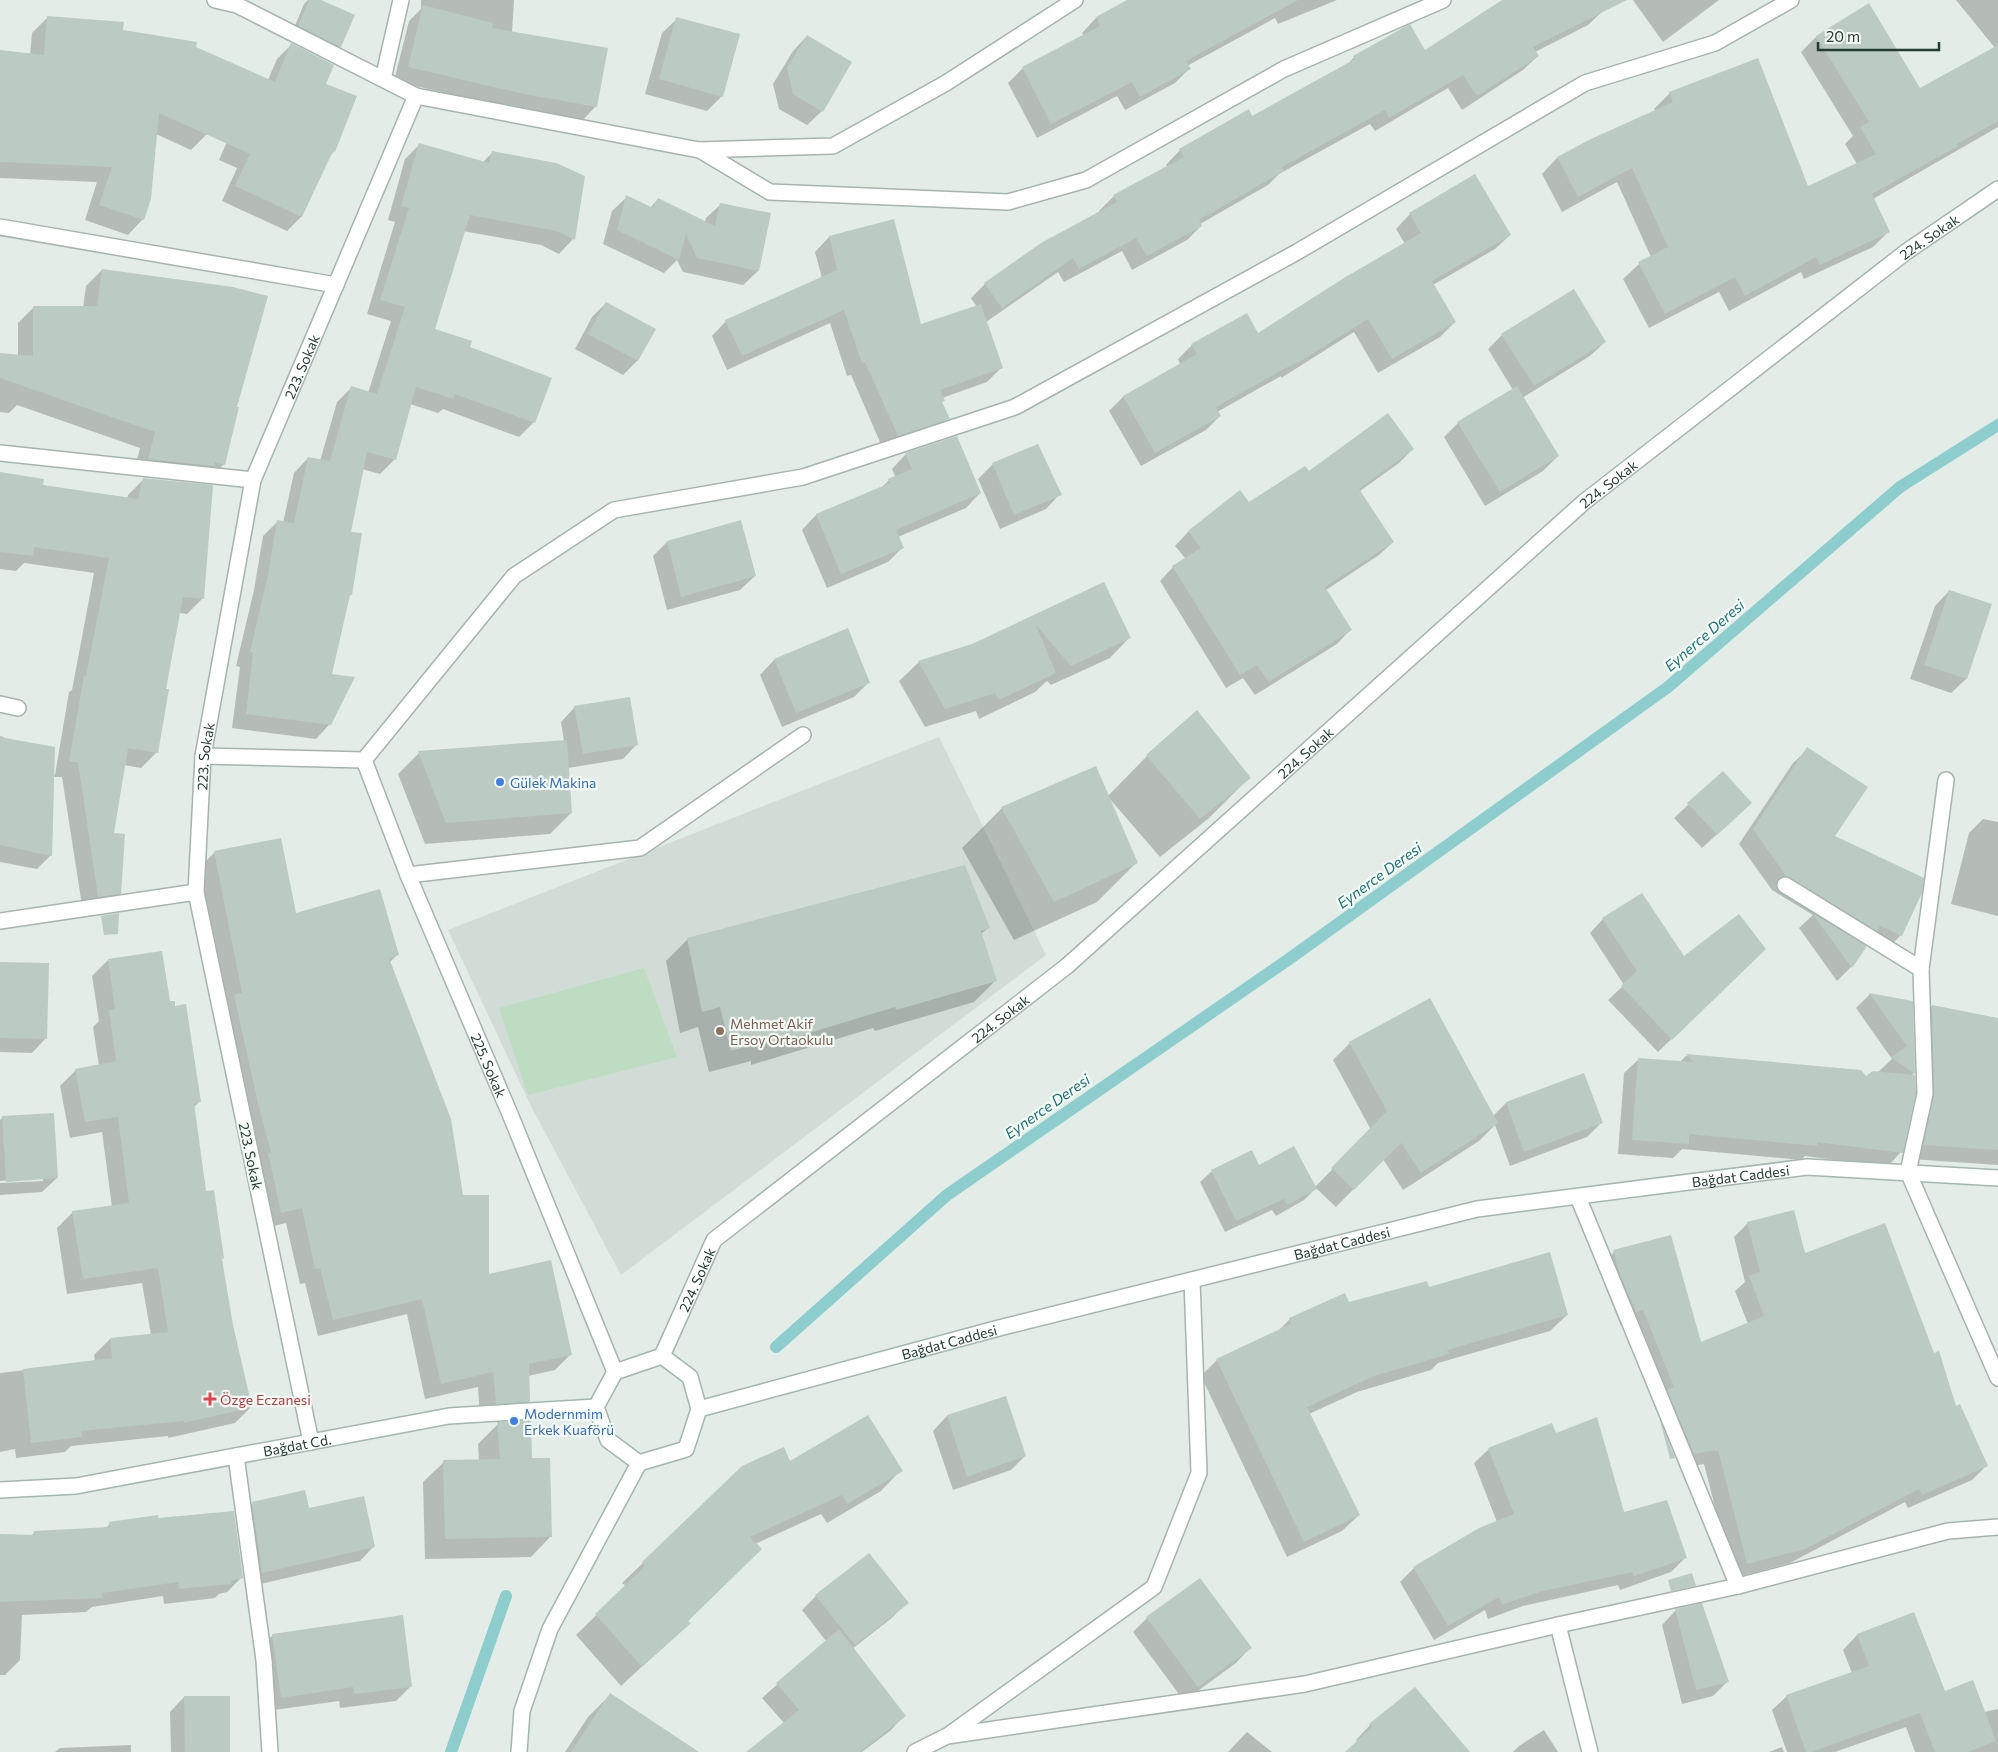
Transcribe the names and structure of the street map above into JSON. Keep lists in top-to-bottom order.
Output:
{
  "streets": {
    "street": [
      "224. Sokak",
      "223. Sokak",
      "225. Sokak",
      "Bağdat Caddesi",
      "Bağdat Cd."
    ]
  },
  "crossings": [
    ["224. Sokak", "225. Sokak"],
    ["224. Sokak", "Bağdat Caddesi"],
    ["224. Sokak", "Bağdat Cd."],
    ["223. Sokak", "Bağdat Cd."],
    ["225. Sokak", "Bağdat Caddesi"],
    ["225. Sokak", "Bağdat Cd."],
    ["Bağdat Caddesi", "Bağdat Cd."]
  ],
  "water": ["Eynerce Deresi"],
  "places": {
    "other": ["Gülek Makina", "Mehmet Akif Ersoy Ortaokulu", "Modernmim Erkek Kuaförü"],
    "health": ["Özge Eczanesi"]
  },
  "scale_bar": "20 m"
}
